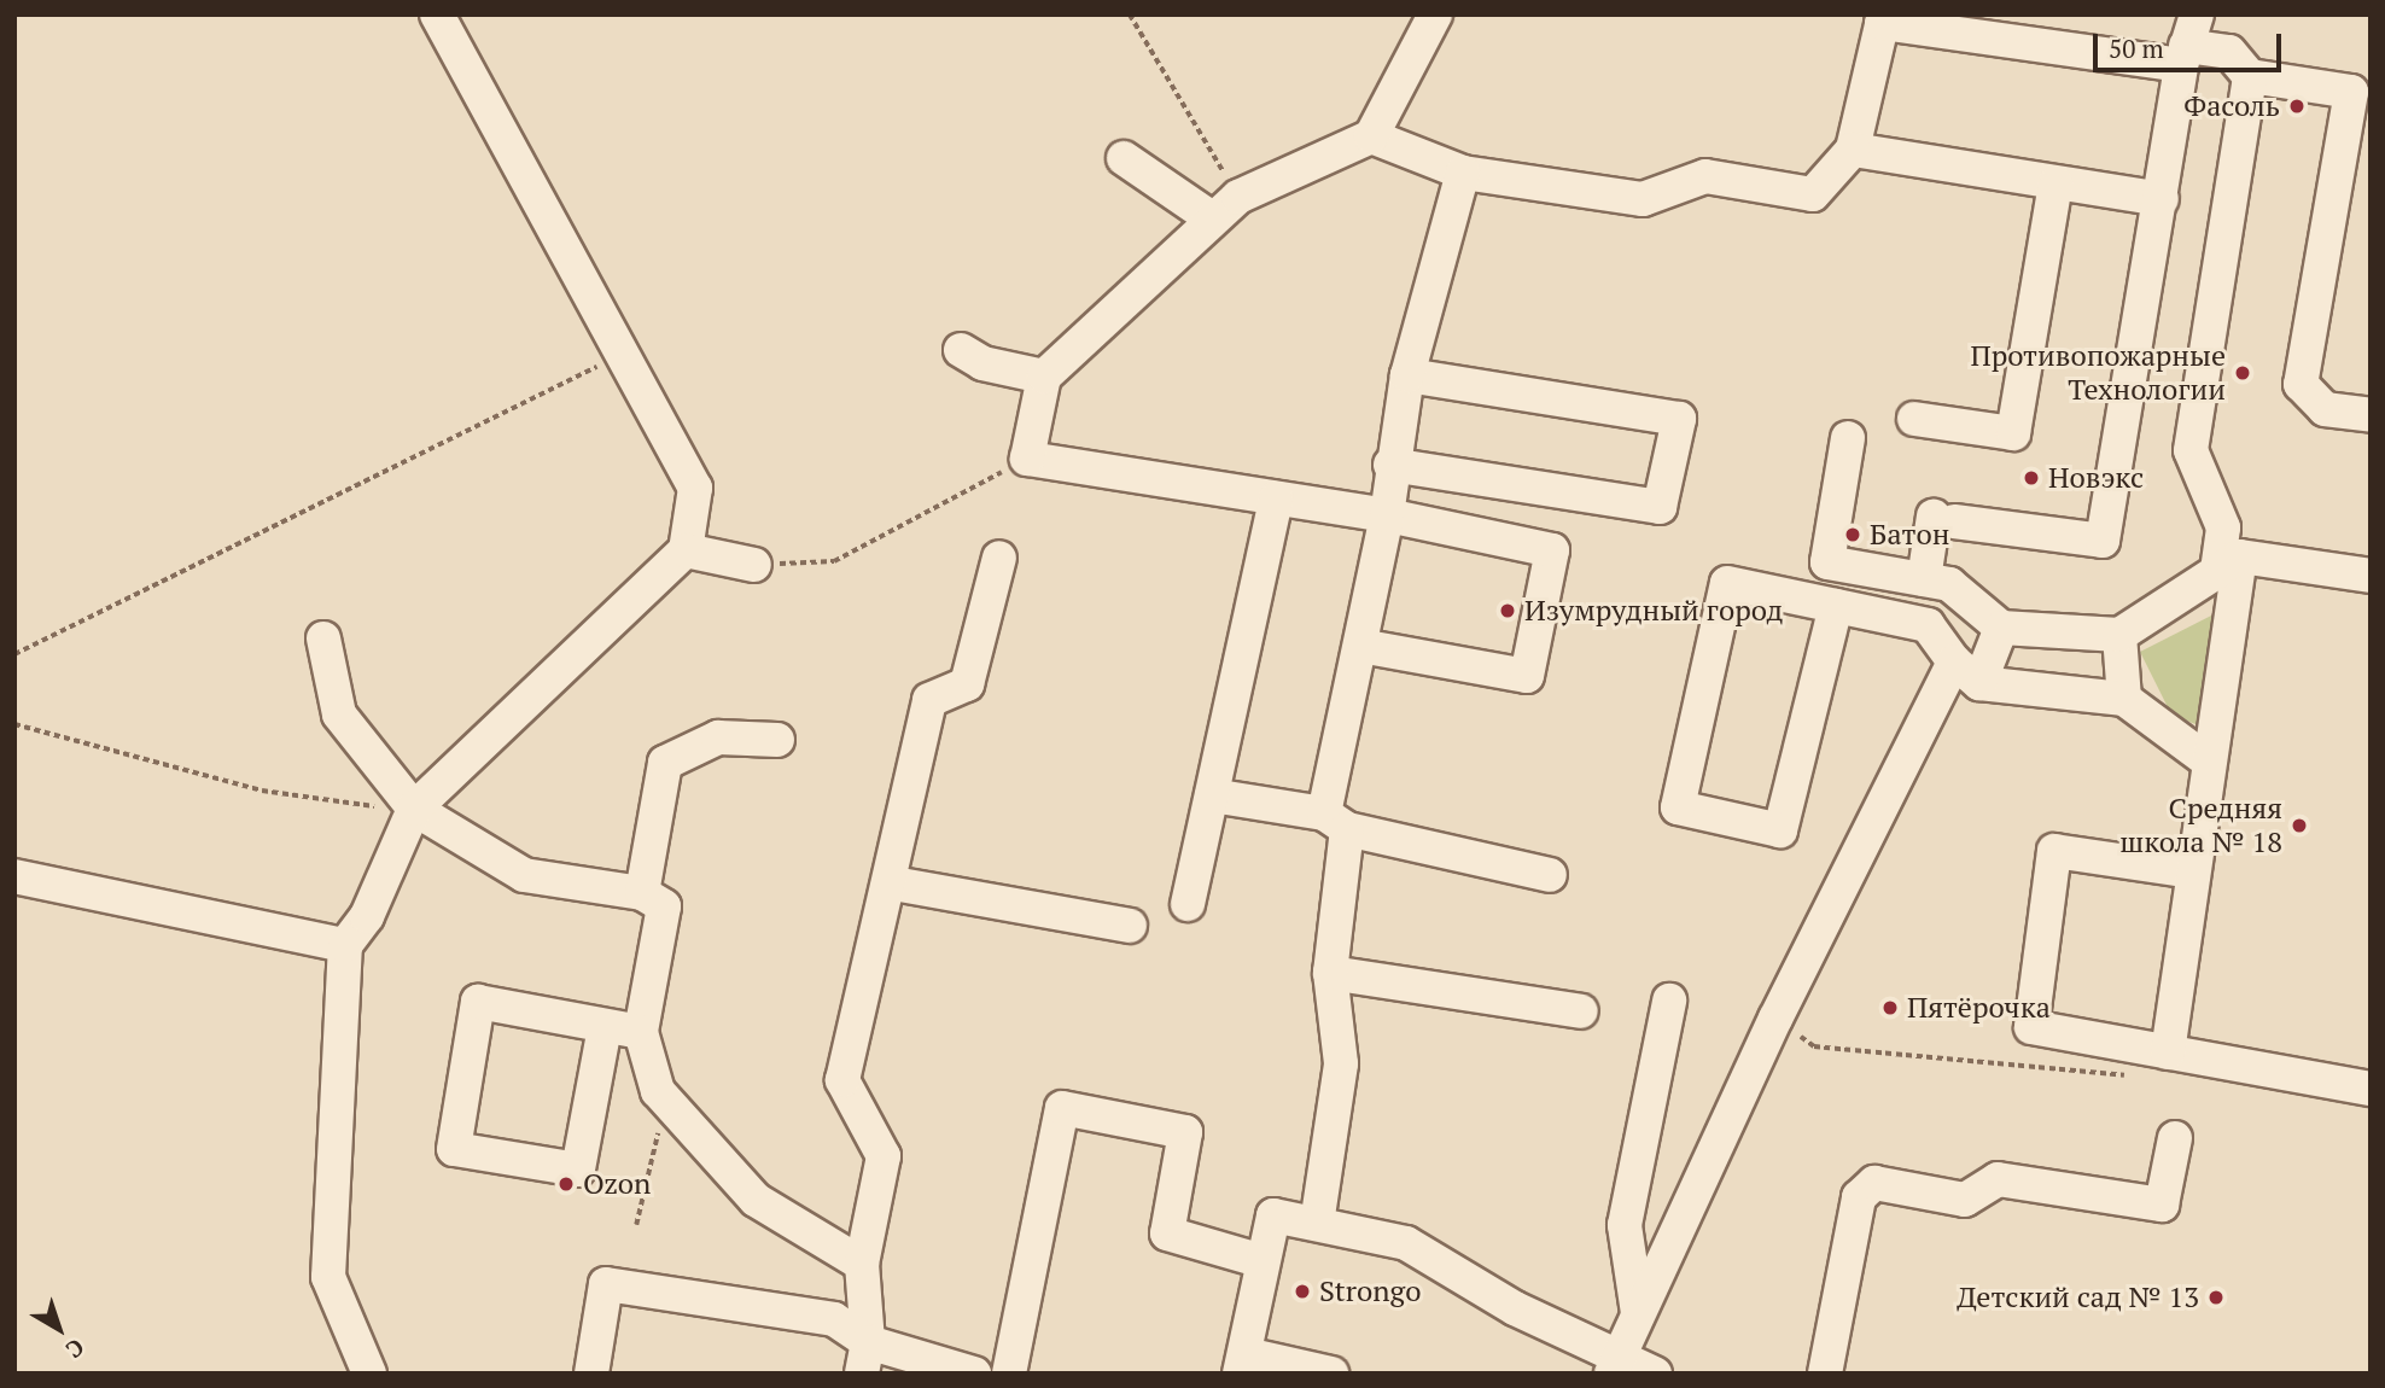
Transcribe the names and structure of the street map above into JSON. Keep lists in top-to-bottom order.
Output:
{
  "places": [
    "Фасоль",
    "Противопожарные Технологии",
    "Новэкс",
    "Батон",
    "Изумрудный город",
    "Средняя школа № 18",
    "Пятёрочка",
    "Ozon",
    "Strongo",
    "Детский сад № 13"
  ],
  "scale_bar": "50 m",
  "north": "bottom right"
}
